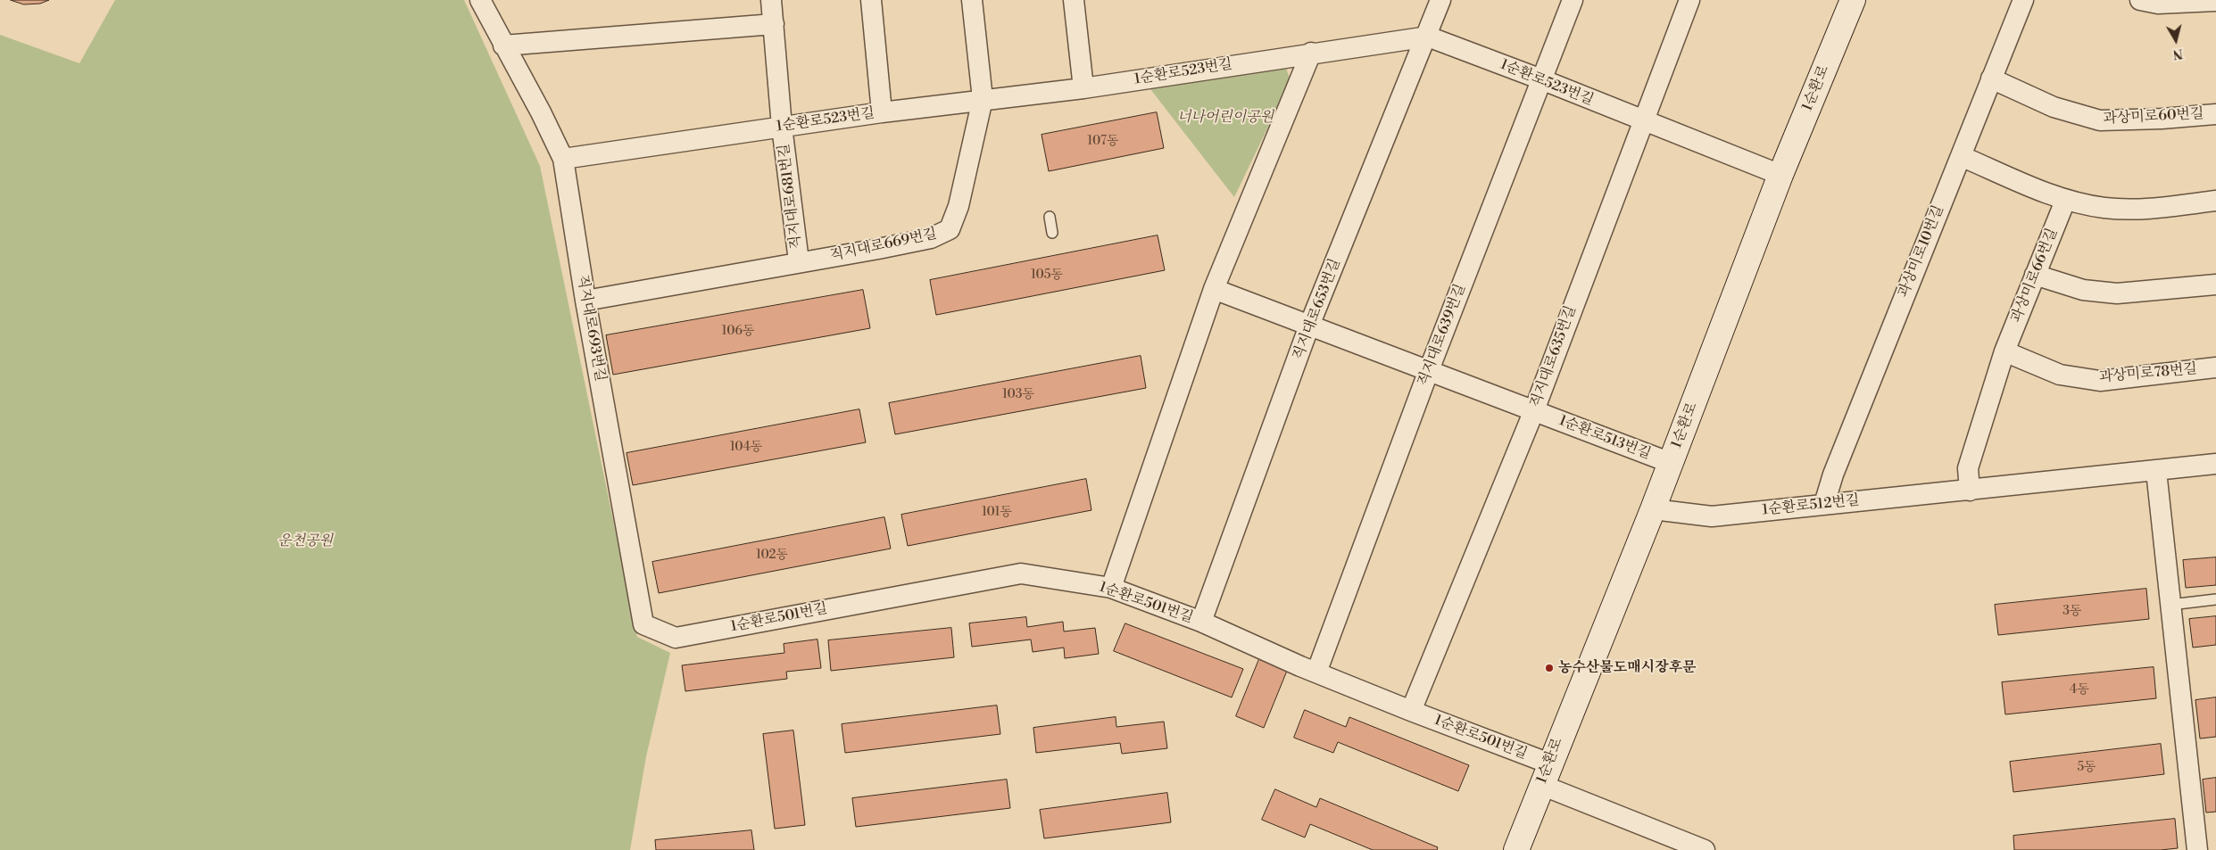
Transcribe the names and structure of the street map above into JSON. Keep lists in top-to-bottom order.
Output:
{
  "streets": {
    "street": [
      "1순환로523번길",
      "1순환로",
      "과상미로60번길",
      "직지대로681번길",
      "직지대로669번길",
      "과상미로10번길",
      "과상미로66번길",
      "직지대로653번길",
      "직지대로693번길",
      "직지대로639번길",
      "직지대로635번길",
      "과상미로78번길",
      "1순환로513번길",
      "1순환로512번길",
      "1순환로501번길"
    ]
  },
  "crossings": [
    ["1순환로523번길", "1순환로"],
    ["1순환로523번길", "직지대로681번길"],
    ["1순환로523번길", "직지대로669번길"],
    ["1순환로523번길", "직지대로653번길"],
    ["1순환로523번길", "직지대로693번길"],
    ["1순환로523번길", "직지대로639번길"],
    ["1순환로523번길", "직지대로635번길"],
    ["1순환로", "1순환로513번길"],
    ["1순환로", "1순환로512번길"],
    ["1순환로", "1순환로501번길"],
    ["과상미로60번길", "과상미로10번길"],
    ["직지대로681번길", "직지대로669번길"],
    ["직지대로669번길", "직지대로693번길"],
    ["과상미로10번길", "1순환로512번길"],
    ["과상미로66번길", "과상미로78번길"],
    ["직지대로653번길", "1순환로513번길"],
    ["직지대로653번길", "1순환로501번길"],
    ["직지대로693번길", "1순환로501번길"],
    ["직지대로639번길", "1순환로513번길"],
    ["직지대로639번길", "1순환로501번길"],
    ["직지대로635번길", "1순환로513번길"],
    ["직지대로635번길", "1순환로501번길"]
  ],
  "parks": ["너나어린이공원", "운천공원"],
  "places": ["농수산물도매시장후문"],
  "house_numbers": [
    "107동",
    "105동",
    "106동",
    "103동",
    "104동",
    "101동",
    "102동",
    "3동",
    "4동",
    "5동"
  ],
  "north": "bottom"
}
